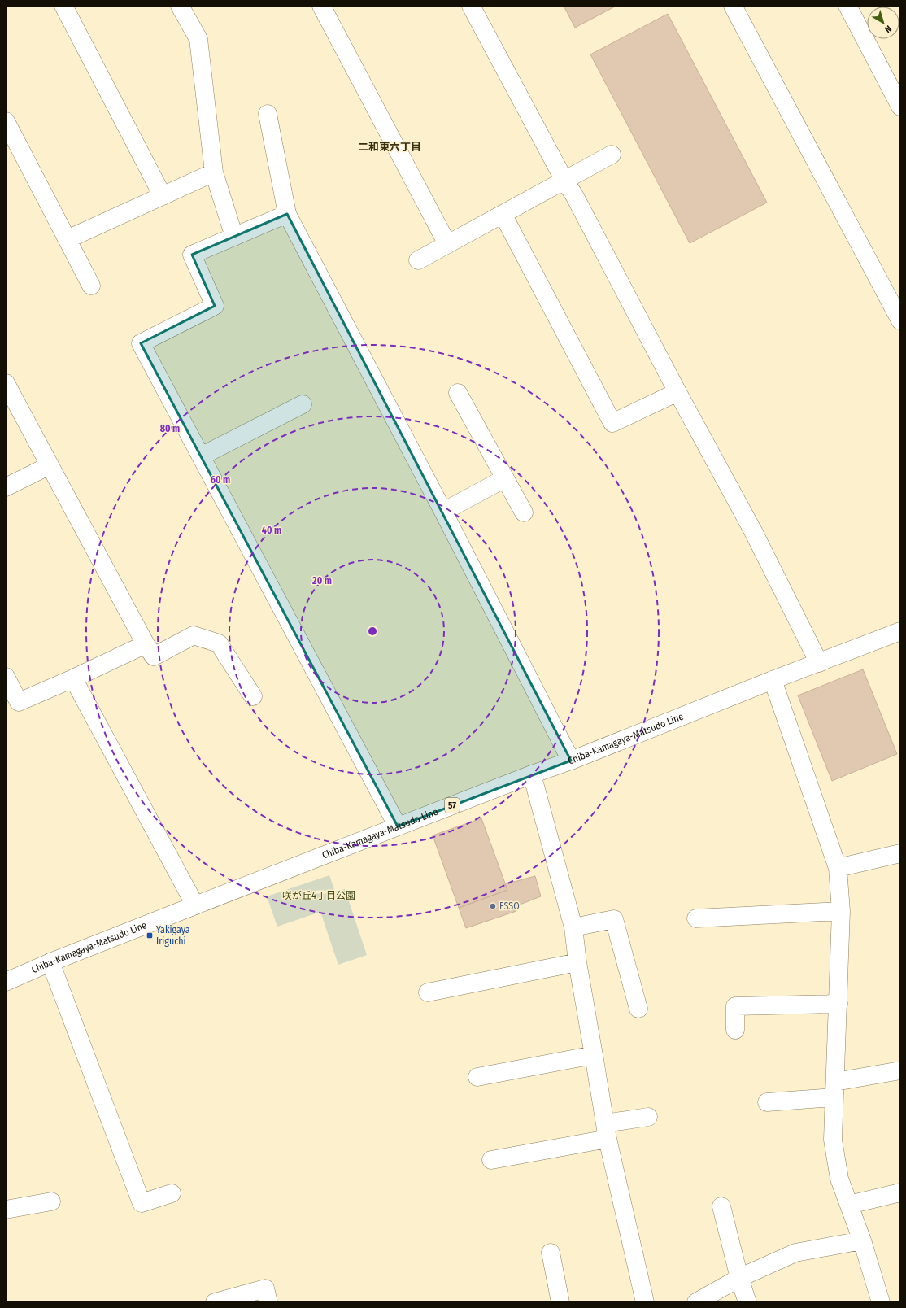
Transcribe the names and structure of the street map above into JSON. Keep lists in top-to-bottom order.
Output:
{
  "streets": {
    "street": ["Chiba-Kamagaya-Matsudo Line", "57"]
  },
  "districts": ["二和東六丁目"],
  "parks": ["咲が丘4丁目公園"],
  "places": {
    "other": ["ESSO"],
    "transit": ["Yakigaya Iriguchi"]
  },
  "north": "bottom right",
  "rings": [
    "80 m",
    "60 m",
    "40 m",
    "20 m"
  ]
}
